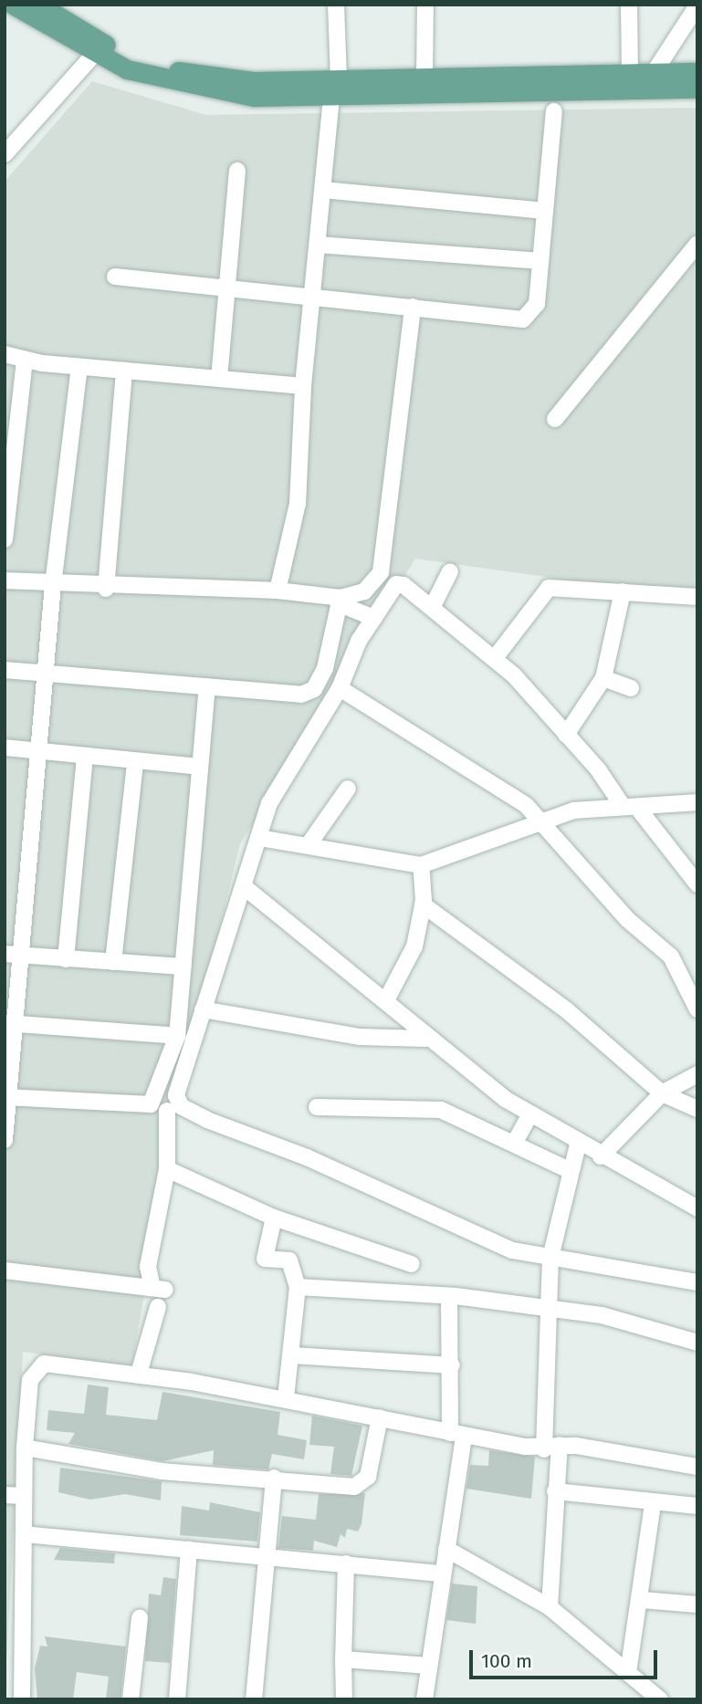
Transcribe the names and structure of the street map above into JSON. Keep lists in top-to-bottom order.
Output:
{
  "scale_bar": "100 m"
}
